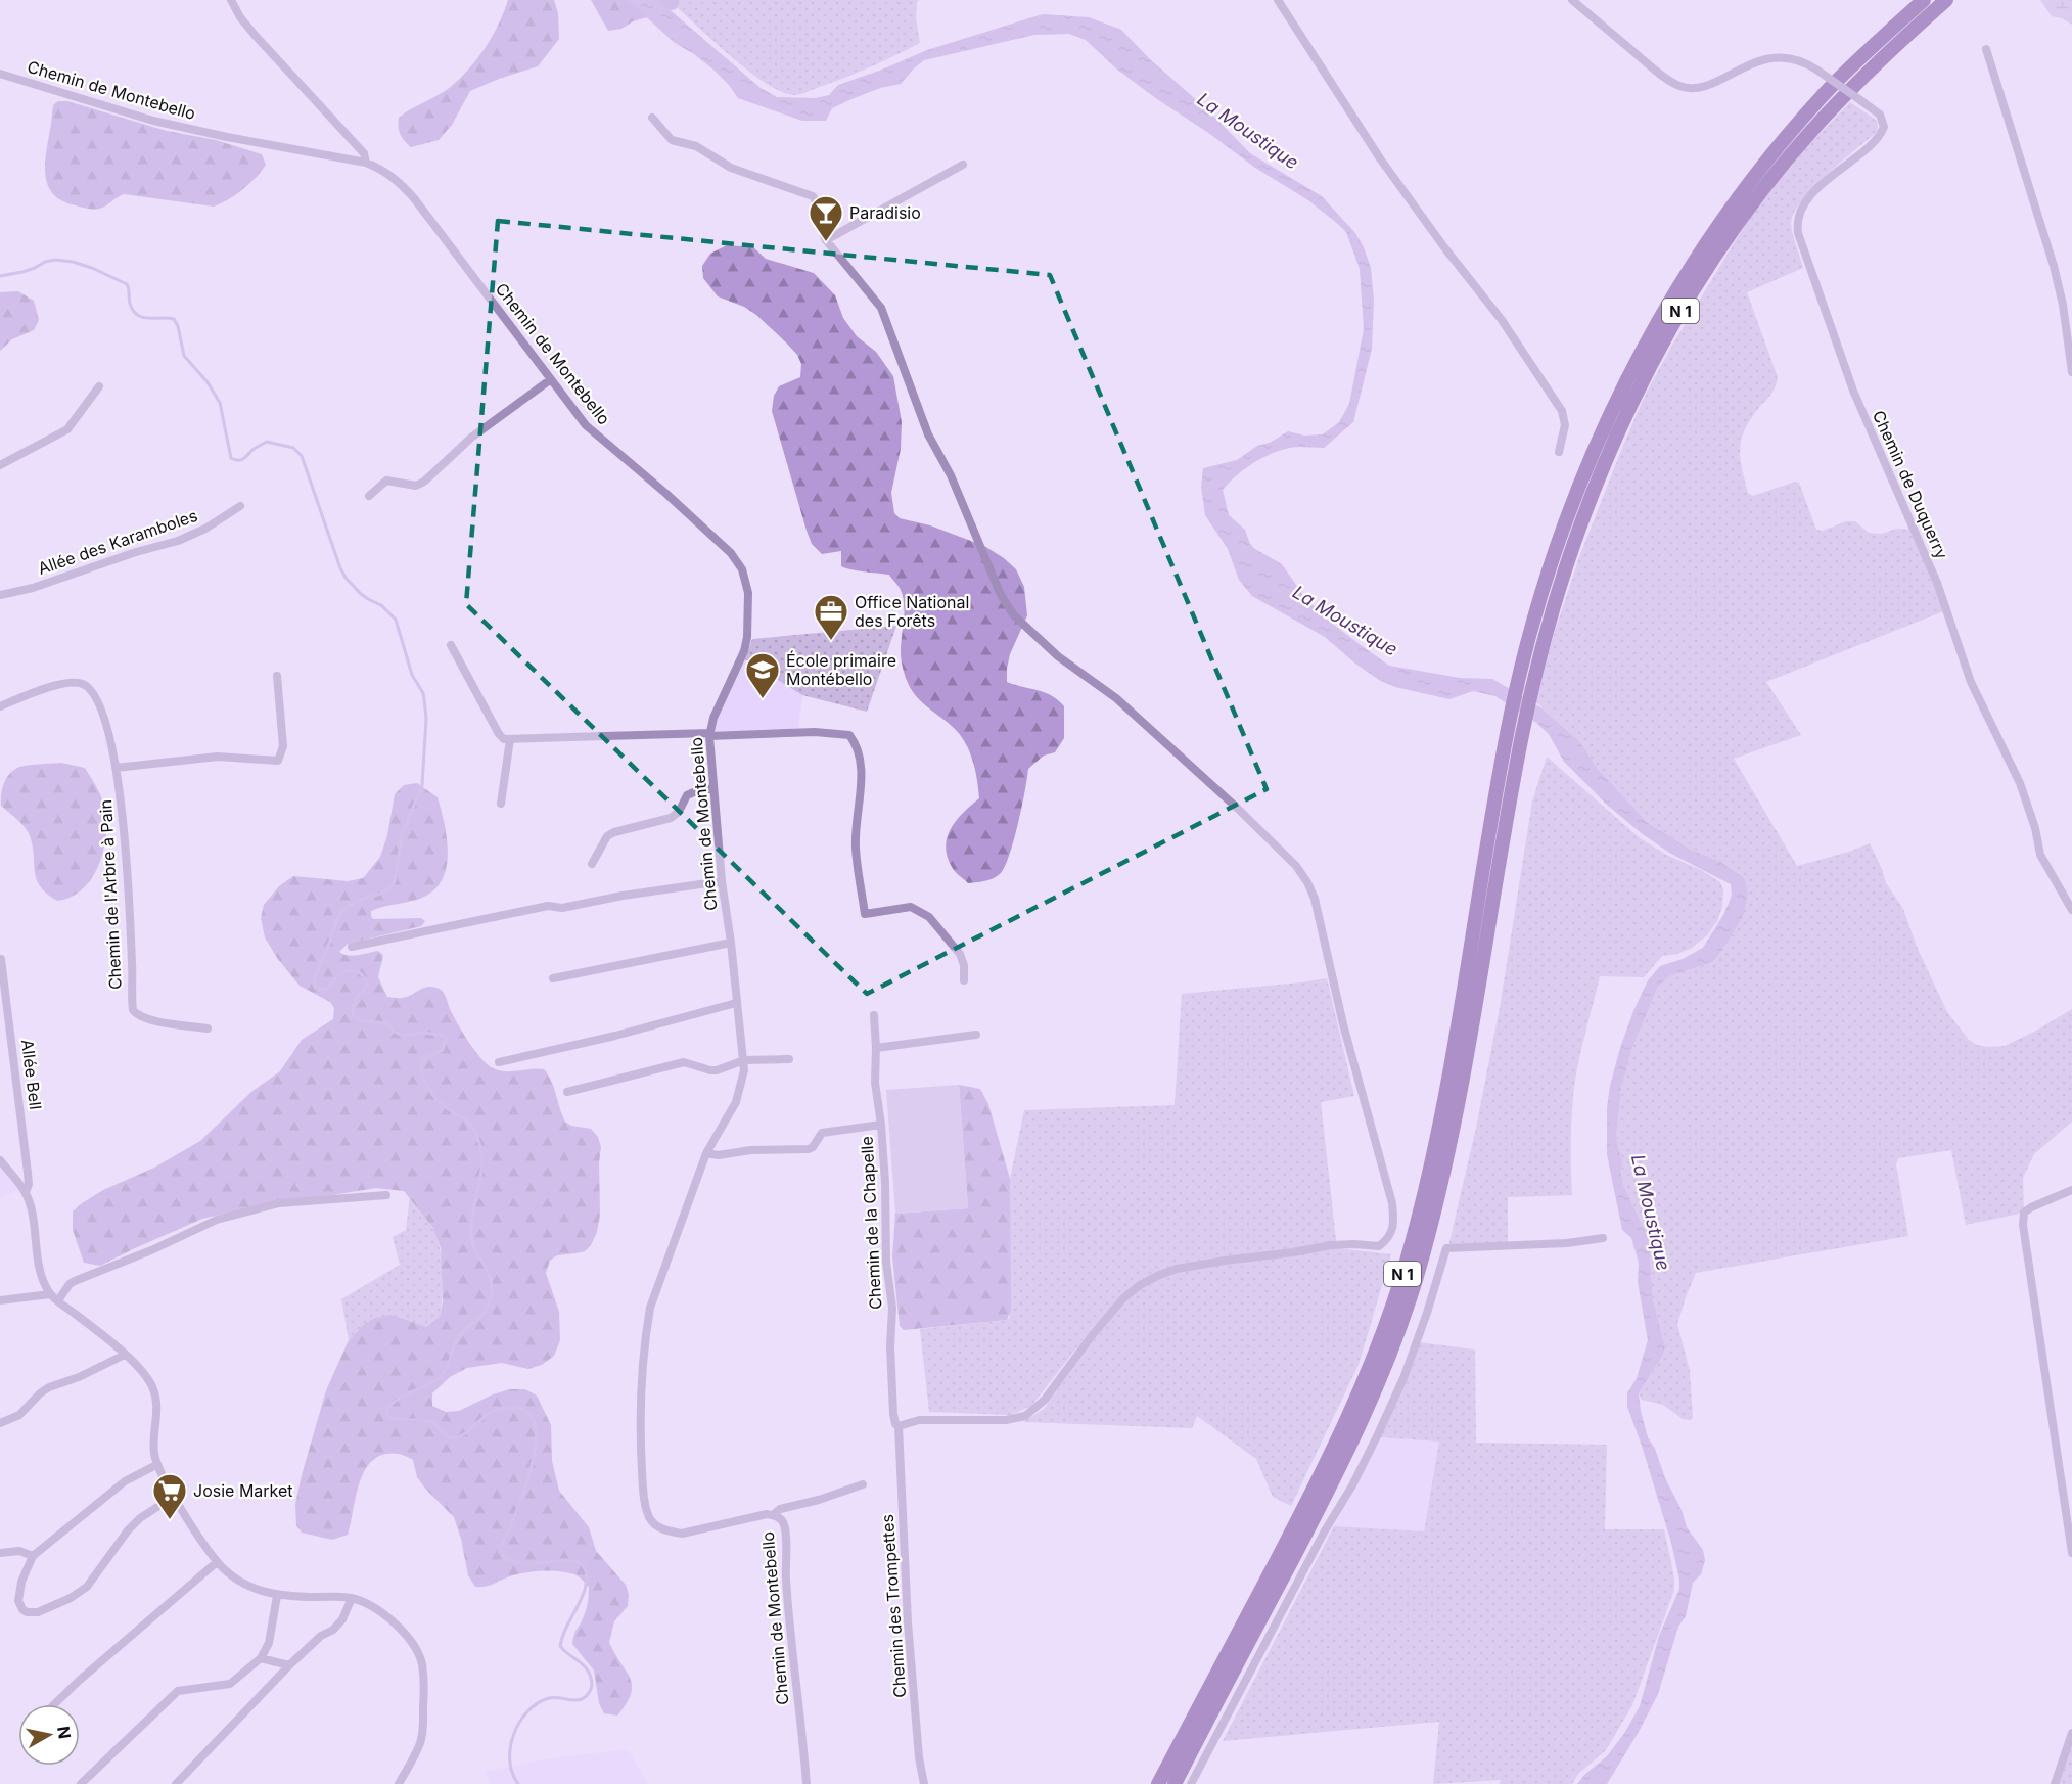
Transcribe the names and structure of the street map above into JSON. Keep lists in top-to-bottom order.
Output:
{
  "streets": {
    "highway": ["N 1"],
    "street": [
      "Chemin de Montebello",
      "Chemin de Duquerry",
      "Allée des Karamboles",
      "Chemin de l'Arbre à Pain",
      "Allée Bell",
      "Chemin de la Chapelle",
      "Chemin des Trompettes"
    ]
  },
  "crossings": [
    ["Chemin de la Chapelle", "Chemin des Trompettes"]
  ],
  "water": ["La Moustique"],
  "places": {
    "bar": ["Paradisio"],
    "office": ["Office National des Forêts"],
    "school or university": ["École primaire Montébello"],
    "supermarket": ["Josie Market"]
  },
  "north": "right"
}
